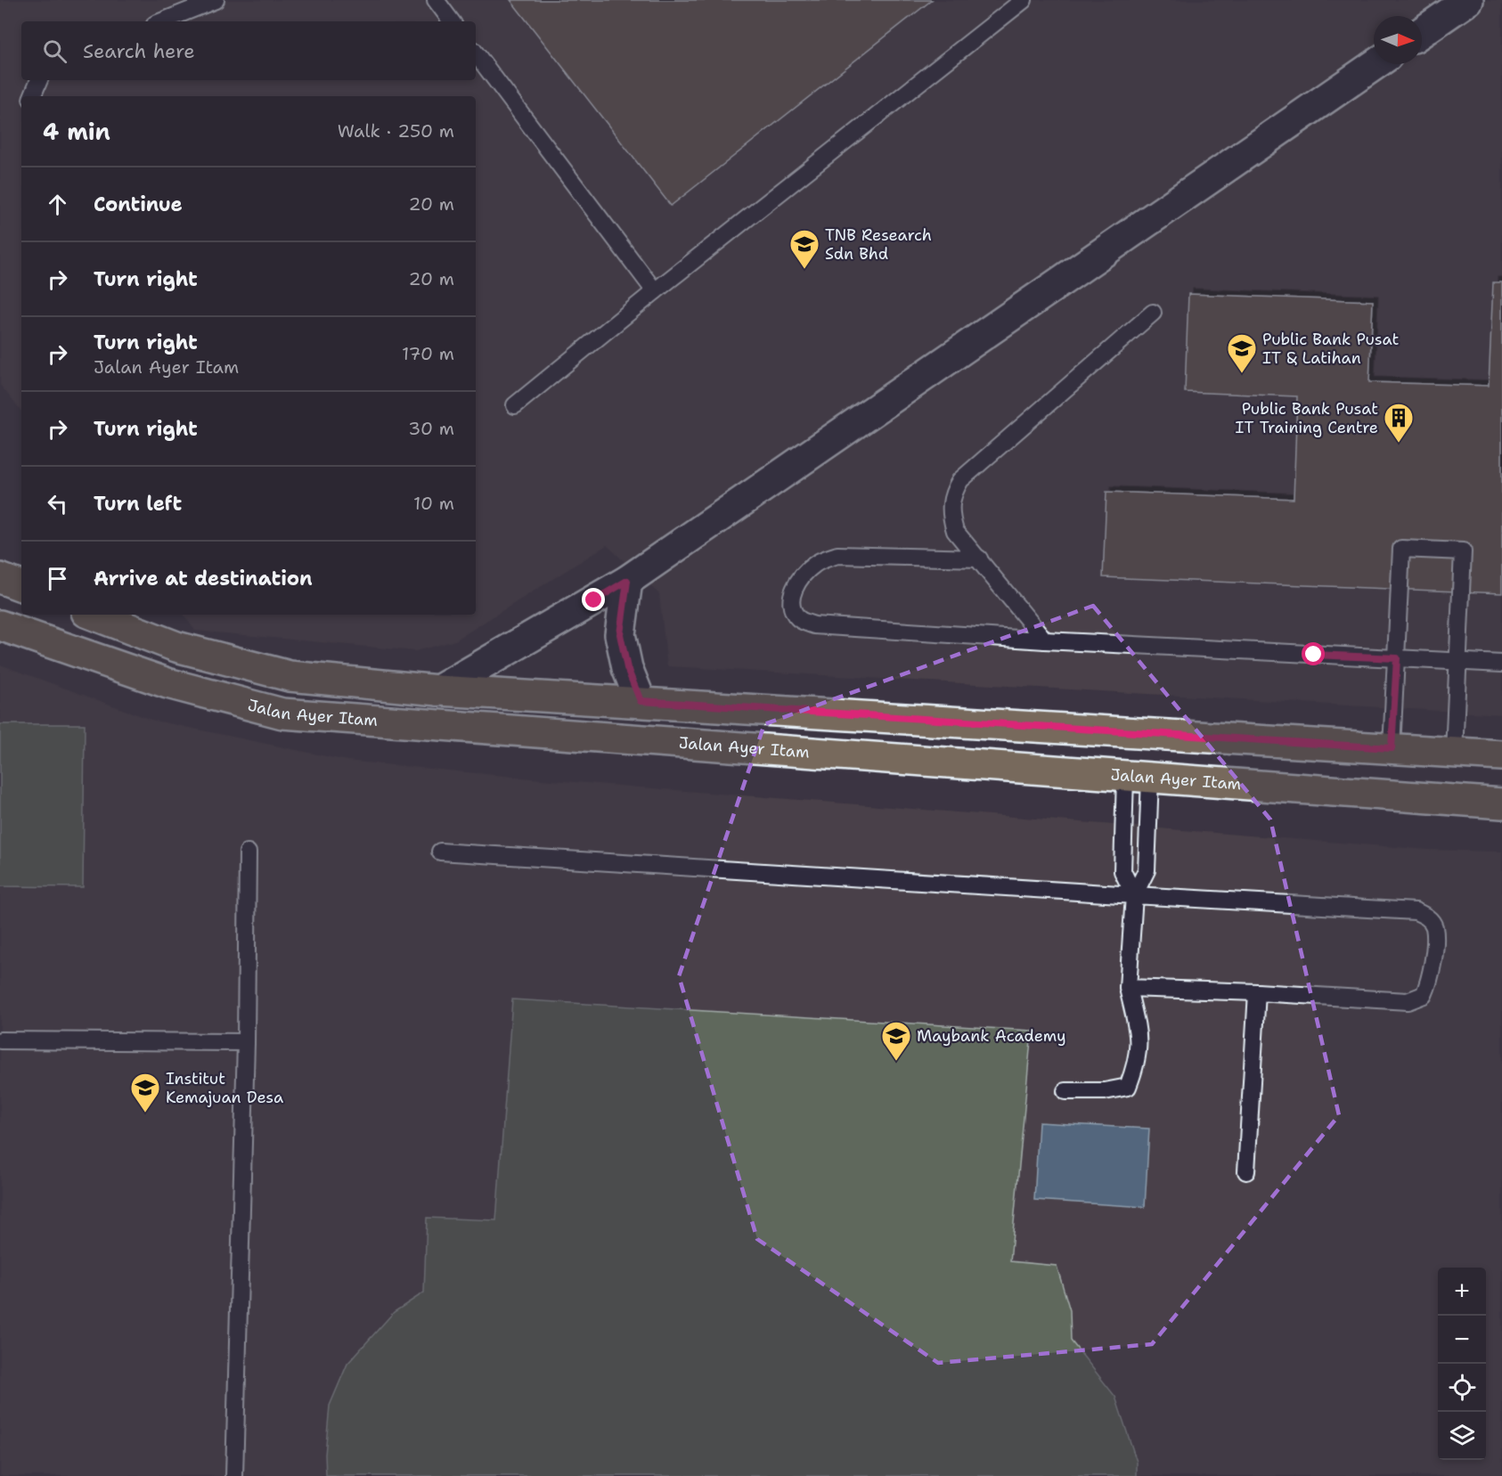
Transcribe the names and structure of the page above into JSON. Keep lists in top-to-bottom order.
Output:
{
  "streets": {
    "main road": ["Jalan Ayer Itam"]
  },
  "places": {
    "school or university": [
      "TNB Research Sdn Bhd",
      "Public Bank Pusat IT & Latihan",
      "Maybank Academy",
      "Institut Kemajuan Desa"
    ],
    "building": ["Public Bank Pusat IT Training Centre"]
  },
  "north": "right",
  "page": {
    "search": "Search here",
    "heading": ["4 min", "Walk · 250 m"],
    "list": [
      ["Continue", "20 m"],
      ["Turn right", "20 m"],
      ["Turn right", "Jalan Ayer Itam", "170 m"],
      ["Turn right", "30 m"],
      ["Turn left", "10 m"],
      "Arrive at destination"
    ],
    "map_buttons": ["+", "−"]
  }
}
